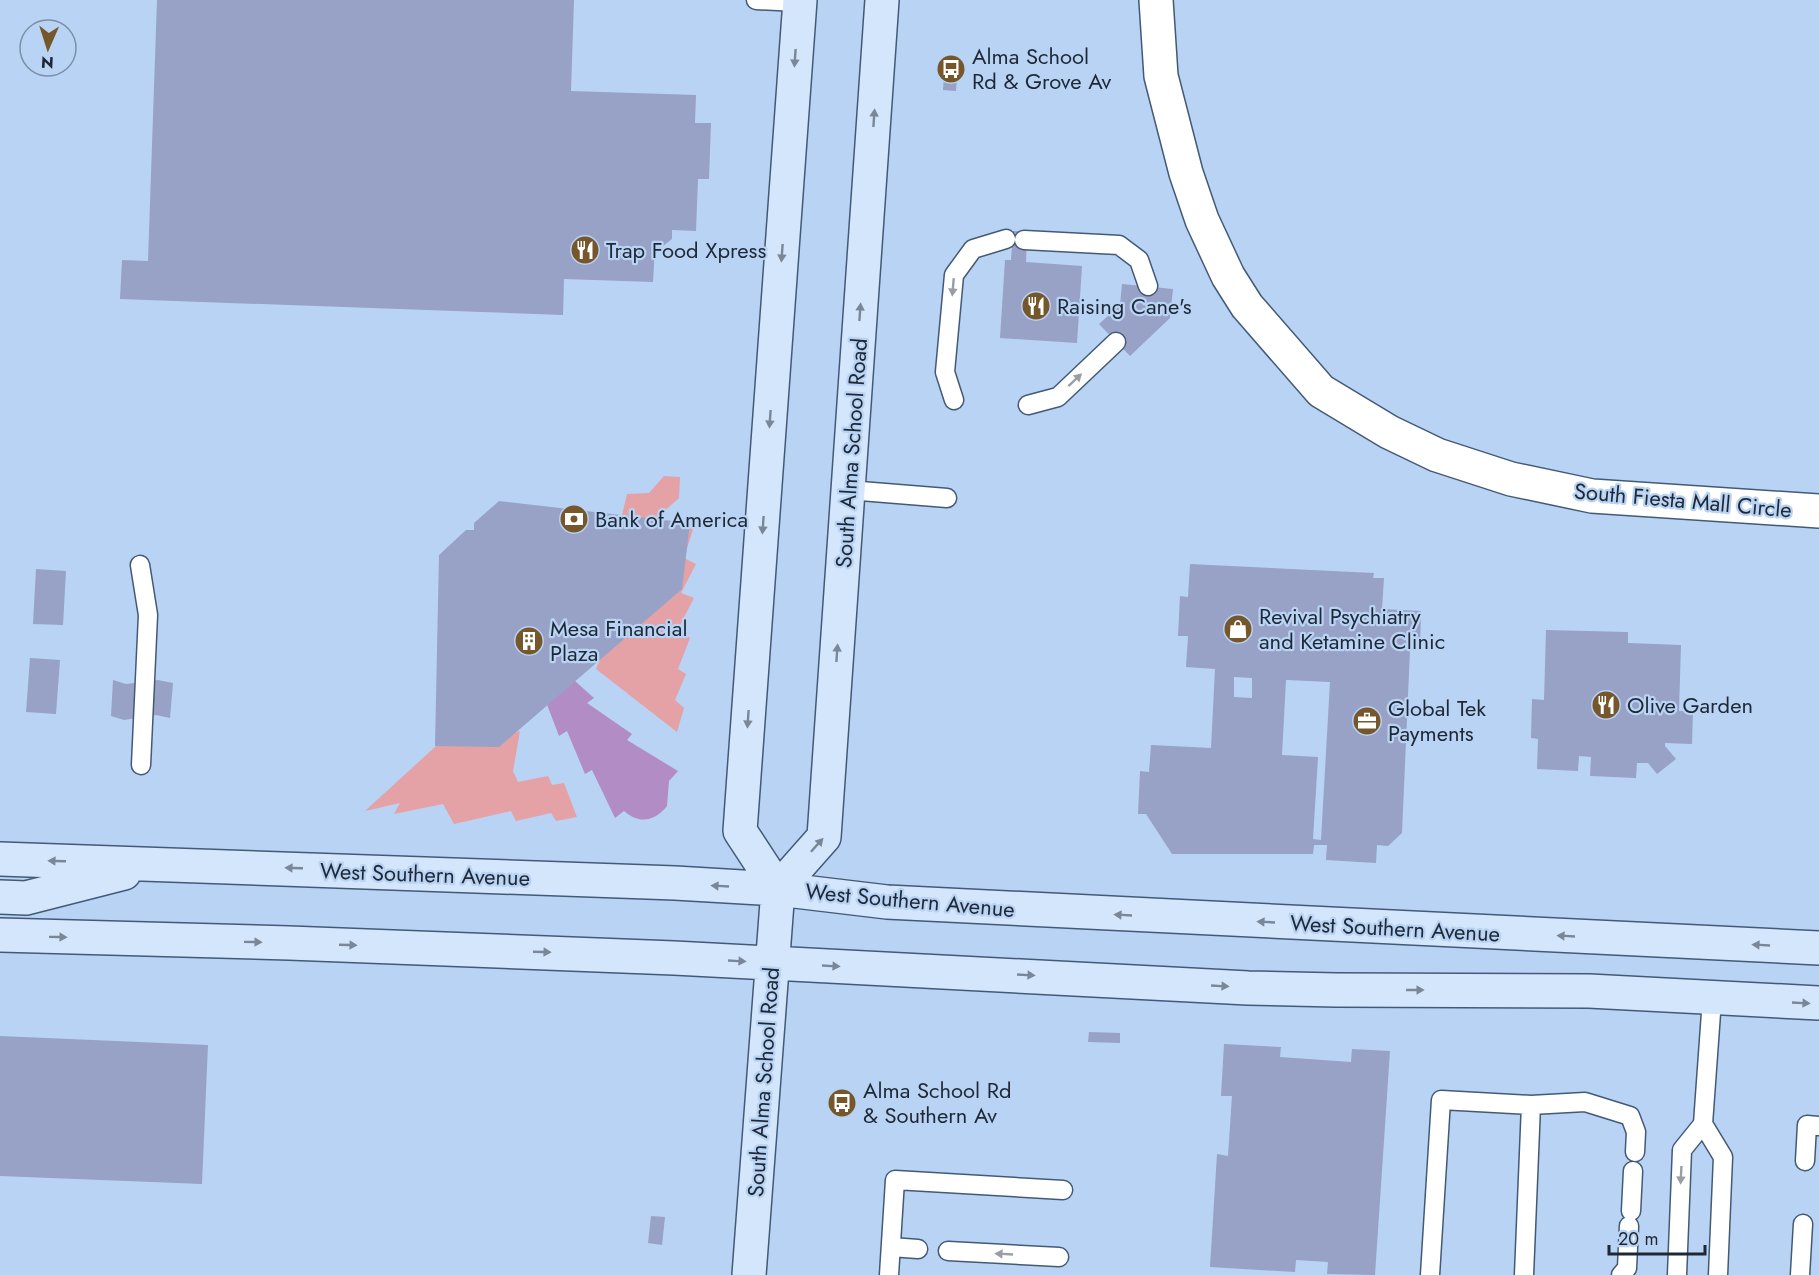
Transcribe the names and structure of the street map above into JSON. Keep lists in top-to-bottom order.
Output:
{
  "streets": {
    "main road": ["South Alma School Road", "West Southern Avenue"],
    "street": ["South Fiesta Mall Circle"]
  },
  "crossings": [
    ["South Alma School Road", "West Southern Avenue"]
  ],
  "places": {
    "bus stop": ["Alma School Rd & Grove Av", "Alma School Rd & Southern Av"],
    "restaurant": ["Trap Food Xpress", "Raising Cane's", "Olive Garden"],
    "bank": ["Bank of America"],
    "shop": ["Revival Psychiatry and Ketamine Clinic"],
    "building": ["Mesa Financial Plaza"],
    "office": ["Global Tek Payments"]
  },
  "scale_bar": "20 m",
  "north": "bottom"
}
